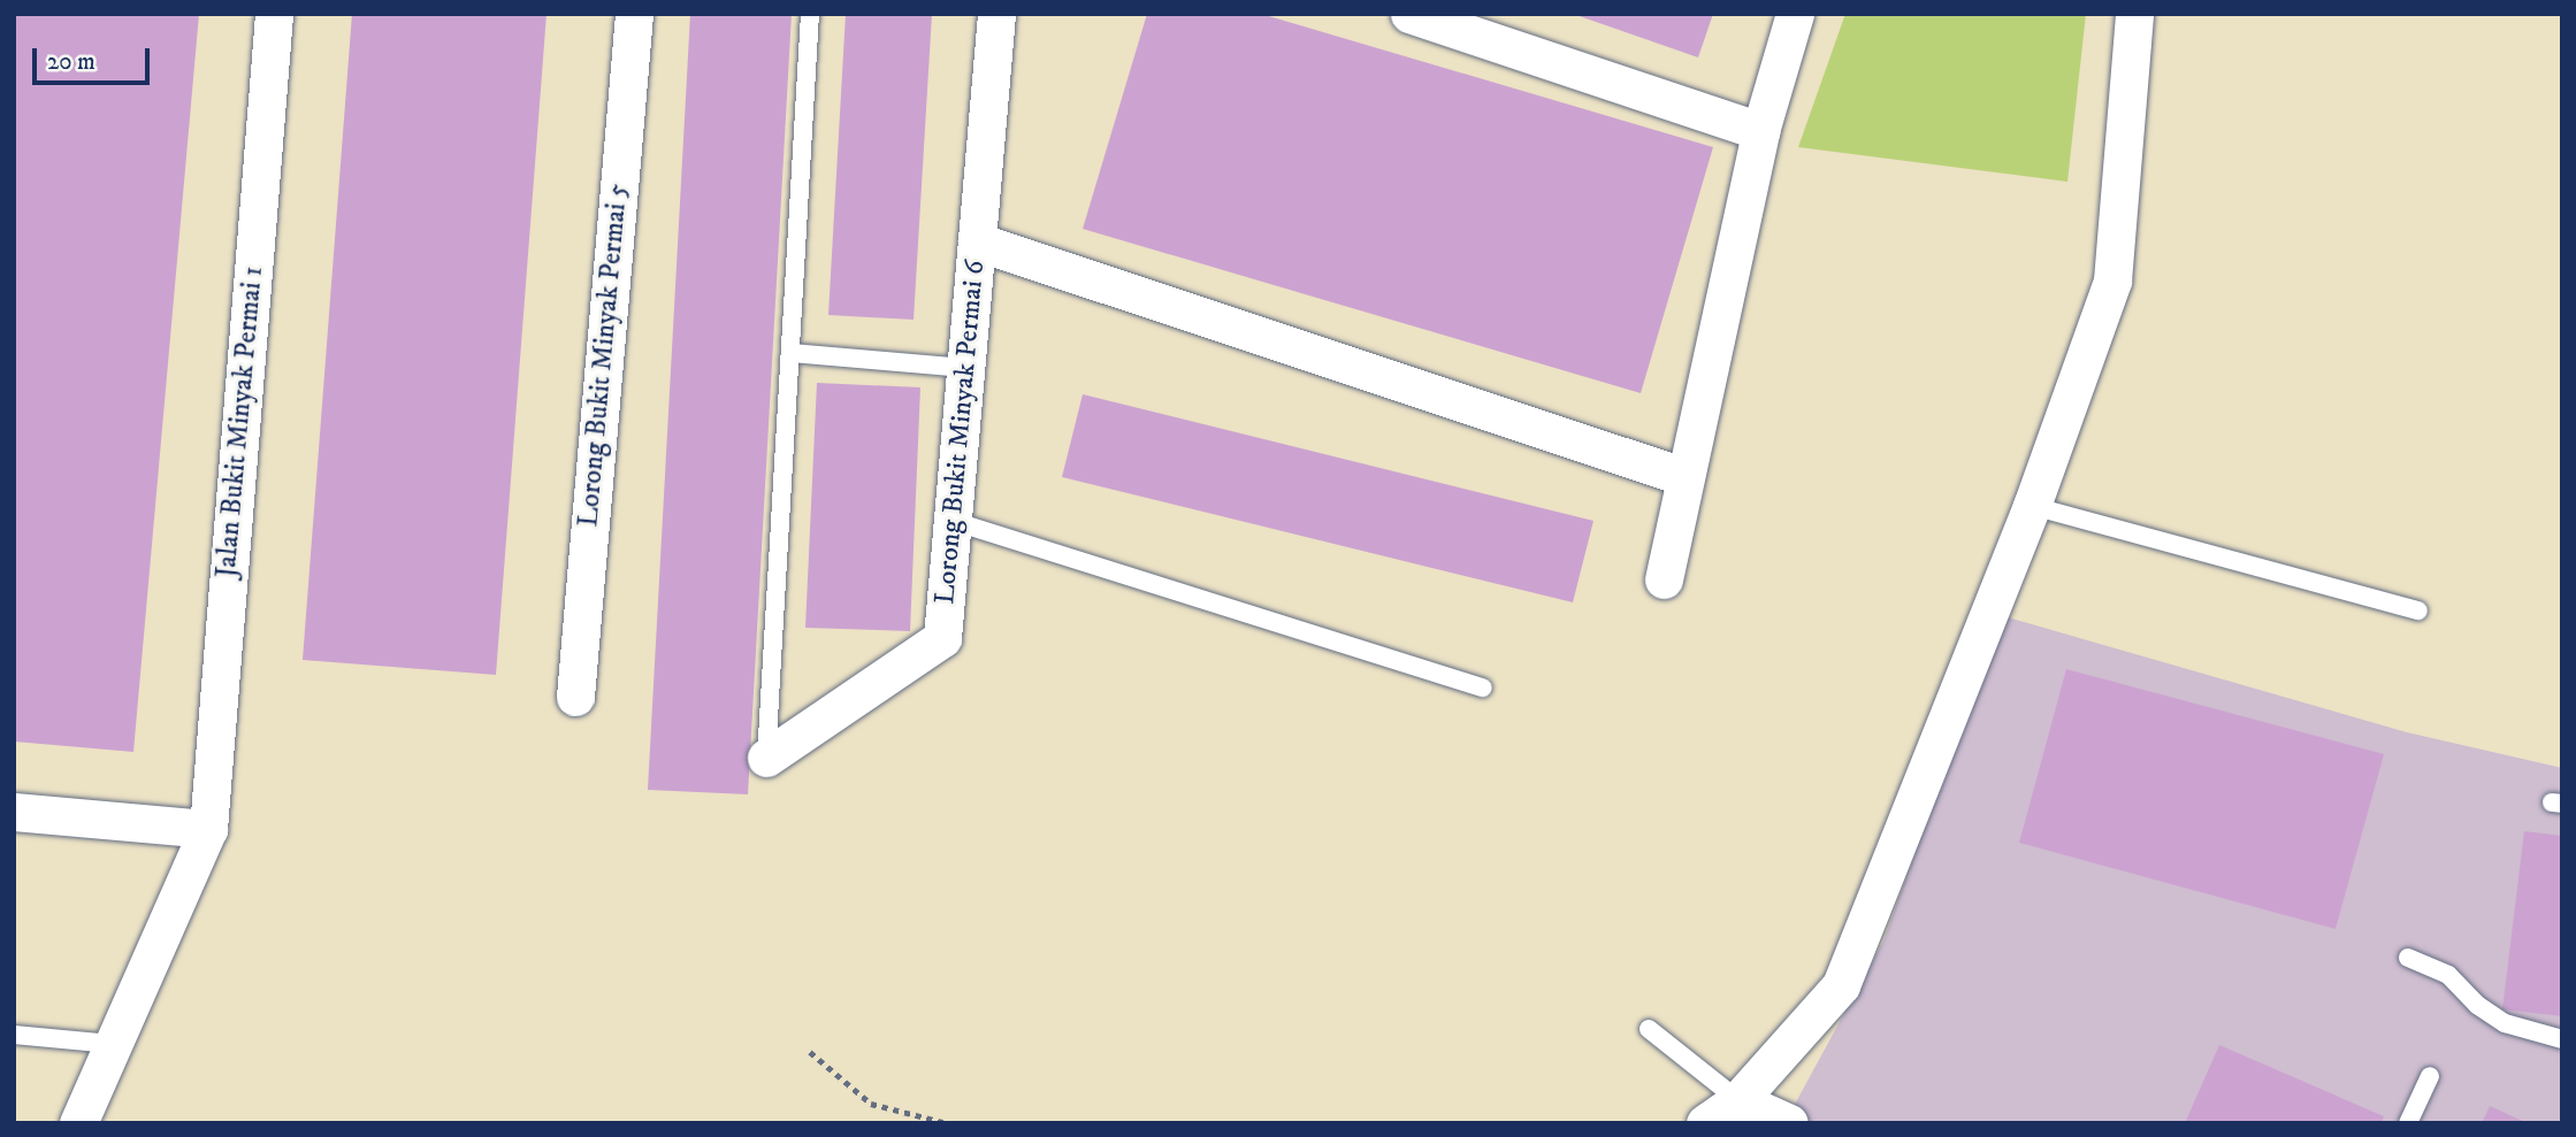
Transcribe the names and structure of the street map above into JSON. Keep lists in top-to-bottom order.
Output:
{
  "streets": {
    "street": ["Lorong Bukit Minyak Permai 5", "Jalan Bukit Minyak Permai 1", "Lorong Bukit Minyak Permai 6"]
  },
  "scale_bar": "20 m"
}
